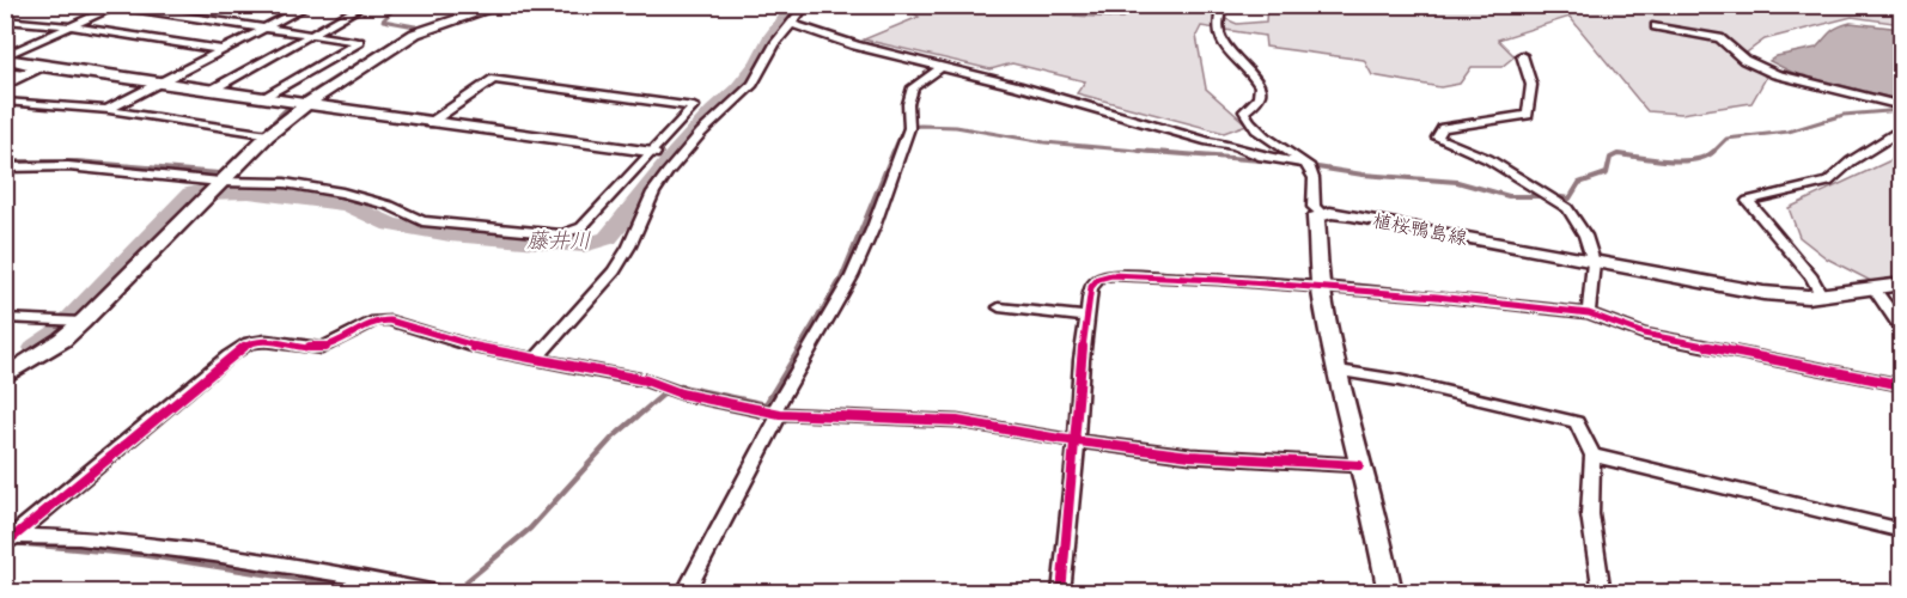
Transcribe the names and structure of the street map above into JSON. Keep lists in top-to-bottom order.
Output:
{
  "streets": {
    "street": ["植桜鴨島線"]
  },
  "water": ["藤井川"]
}
